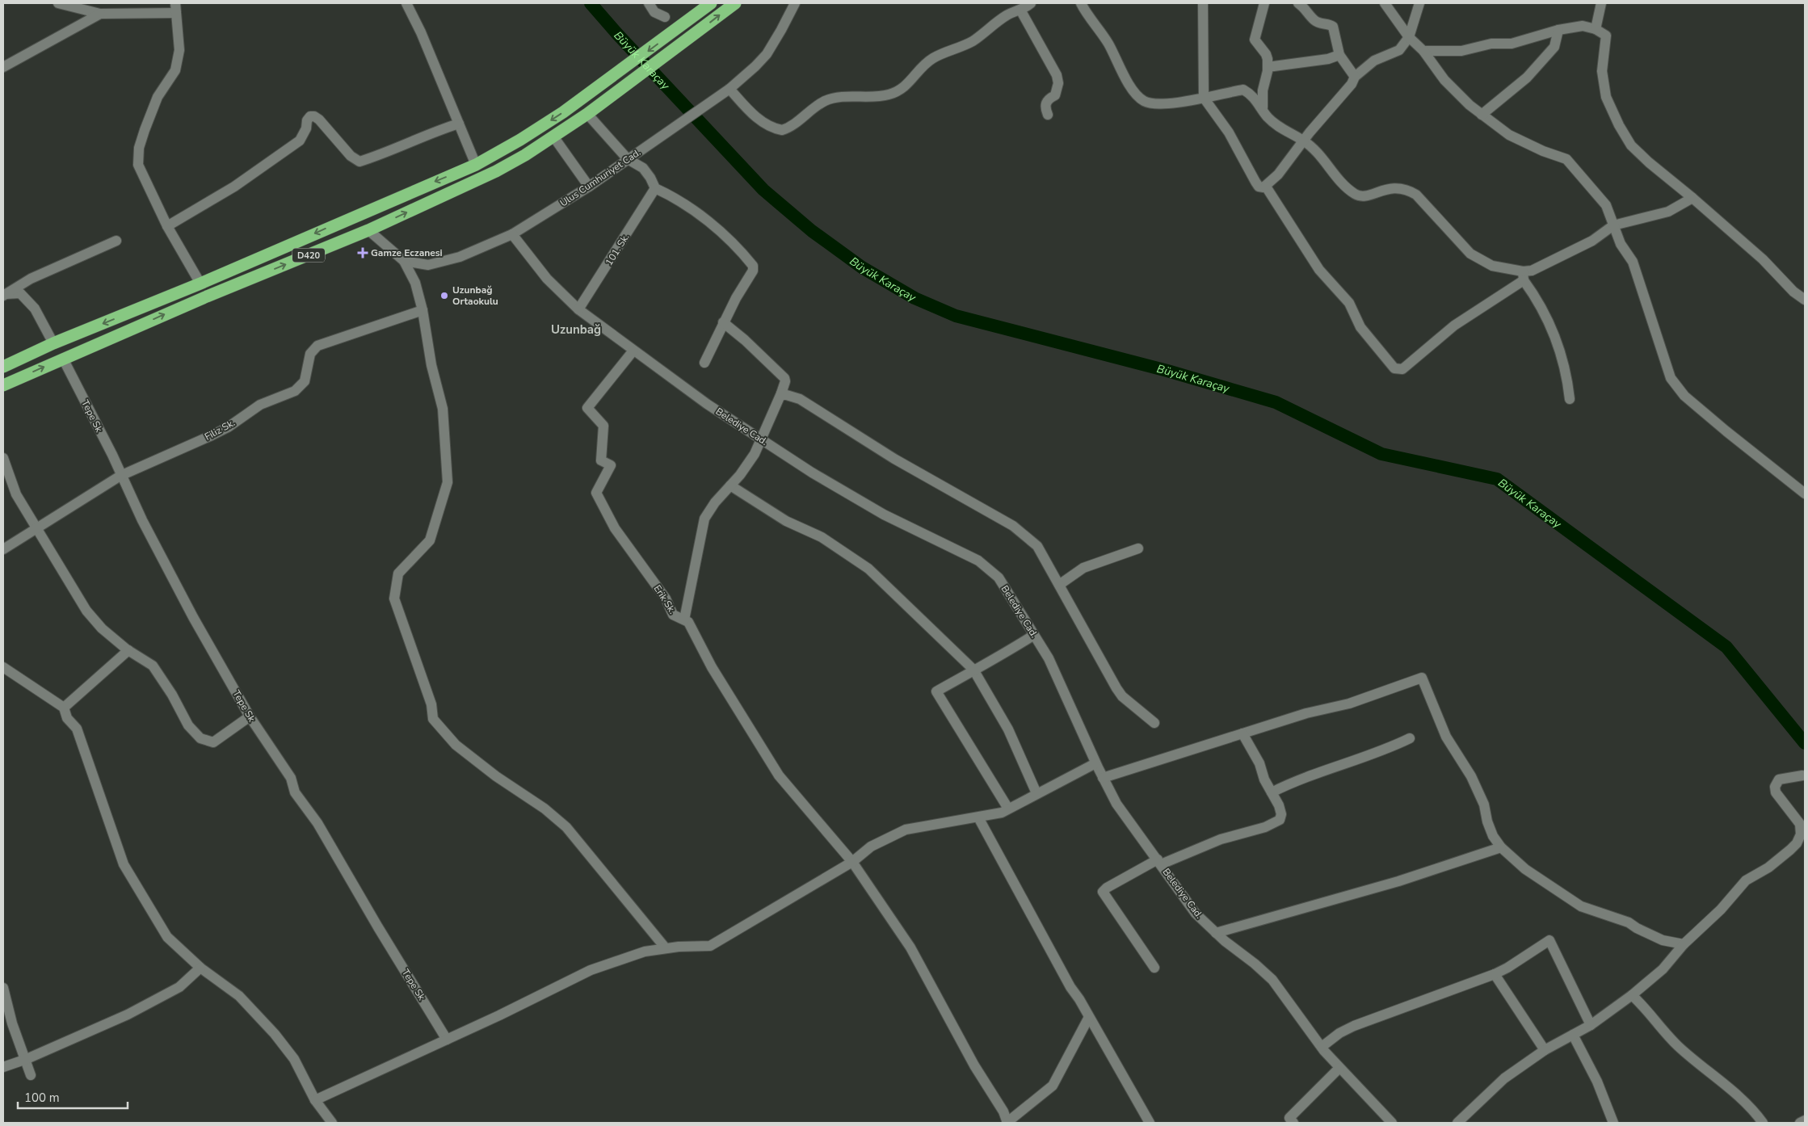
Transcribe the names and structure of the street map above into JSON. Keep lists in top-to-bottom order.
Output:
{
  "streets": {
    "highway": ["D420"],
    "street": [
      "Ulus Cumhuriyet Cad.",
      "101. Sk.",
      "Tepe Sk",
      "Belediye Cad.",
      "Filiz Sk.",
      "Erik Sk."
    ]
  },
  "crossings": [
    ["Ulus Cumhuriyet Cad.", "Belediye Cad."],
    ["101. Sk.", "Belediye Cad."],
    ["D420", "Tepe Sk"],
    ["Tepe Sk", "Filiz Sk."],
    ["Belediye Cad.", "Erik Sk."]
  ],
  "districts": ["Uzunbağ"],
  "water": ["Büyük Karaçay"],
  "places": {
    "health": ["Gamze Eczanesi"],
    "other": ["Uzunbağ Ortaokulu"]
  },
  "scale_bar": "100 m"
}
